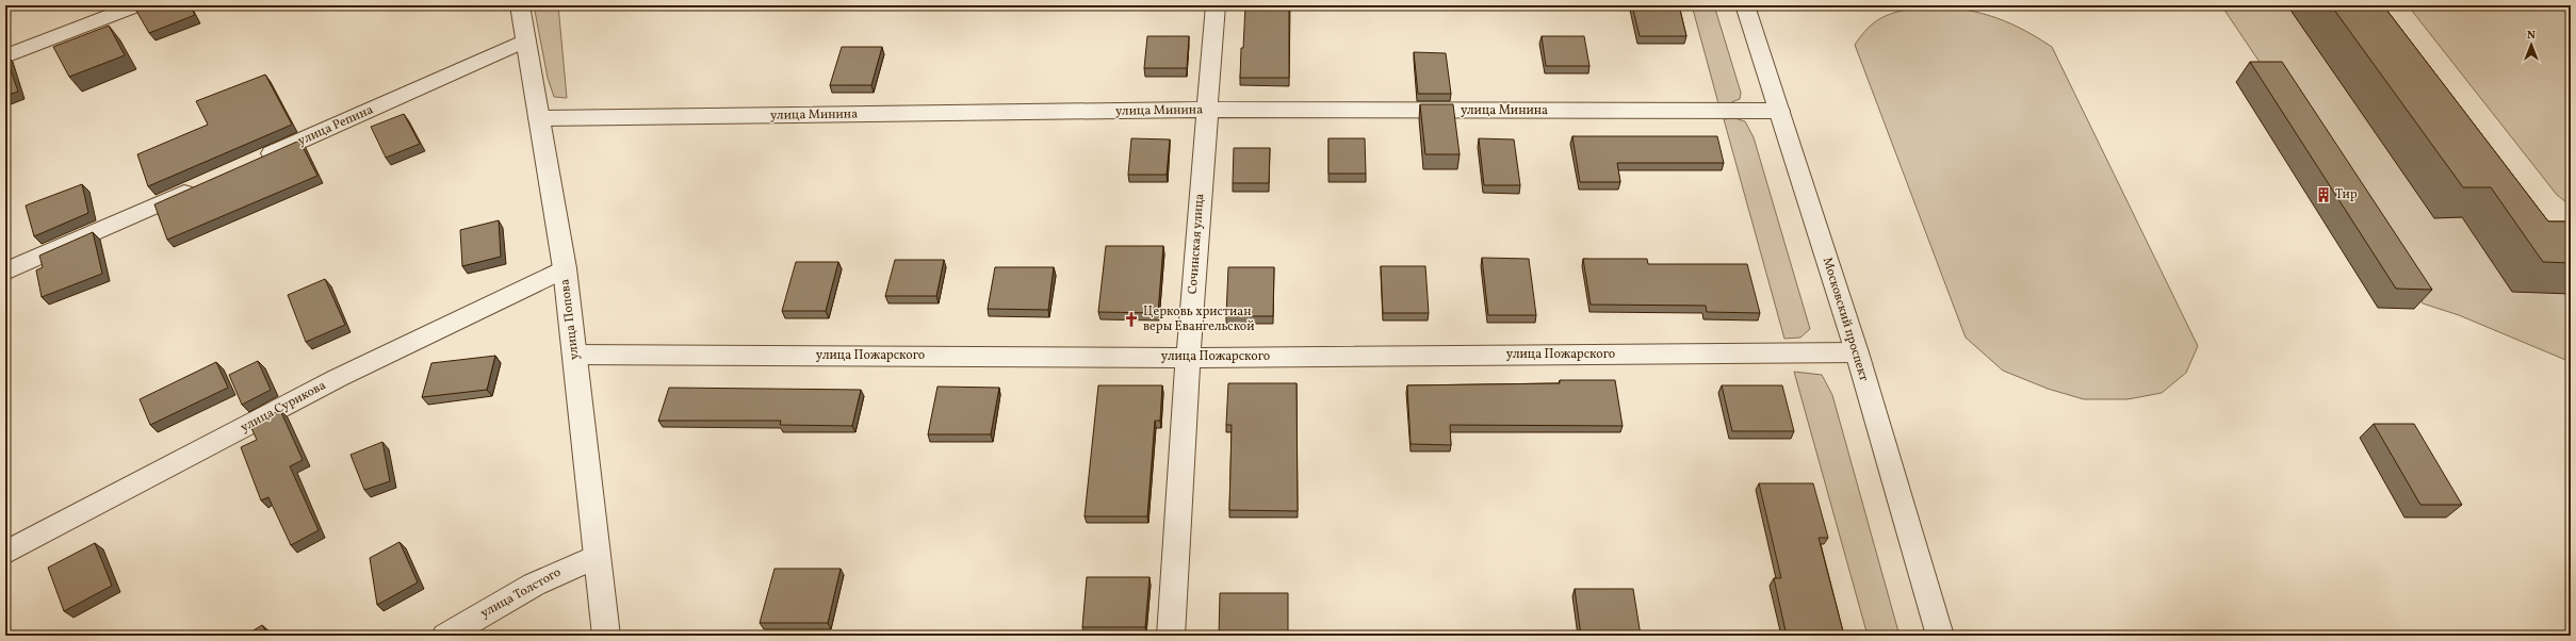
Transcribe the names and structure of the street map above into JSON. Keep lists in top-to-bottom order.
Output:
{
  "streets": {
    "street": [
      "улица Минина",
      "улица Репина",
      "Сочинская улица",
      "улица Попова",
      "Московский проспект",
      "улица Пожарского",
      "улица Сурикова",
      "улица Толстого"
    ]
  },
  "crossings": [
    ["улица Минина", "Сочинская улица"],
    ["улица Минина", "улица Попова"],
    ["улица Минина", "Московский проспект"],
    ["улица Репина", "улица Попова"],
    ["Сочинская улица", "улица Пожарского"],
    ["улица Попова", "улица Пожарского"],
    ["улица Попова", "улица Сурикова"],
    ["улица Попова", "улица Толстого"],
    ["Московский проспект", "улица Пожарского"]
  ],
  "places": {
    "building": ["Тир"],
    "church": ["Церковь христиан веры Евангельской"]
  },
  "north": "top"
}
